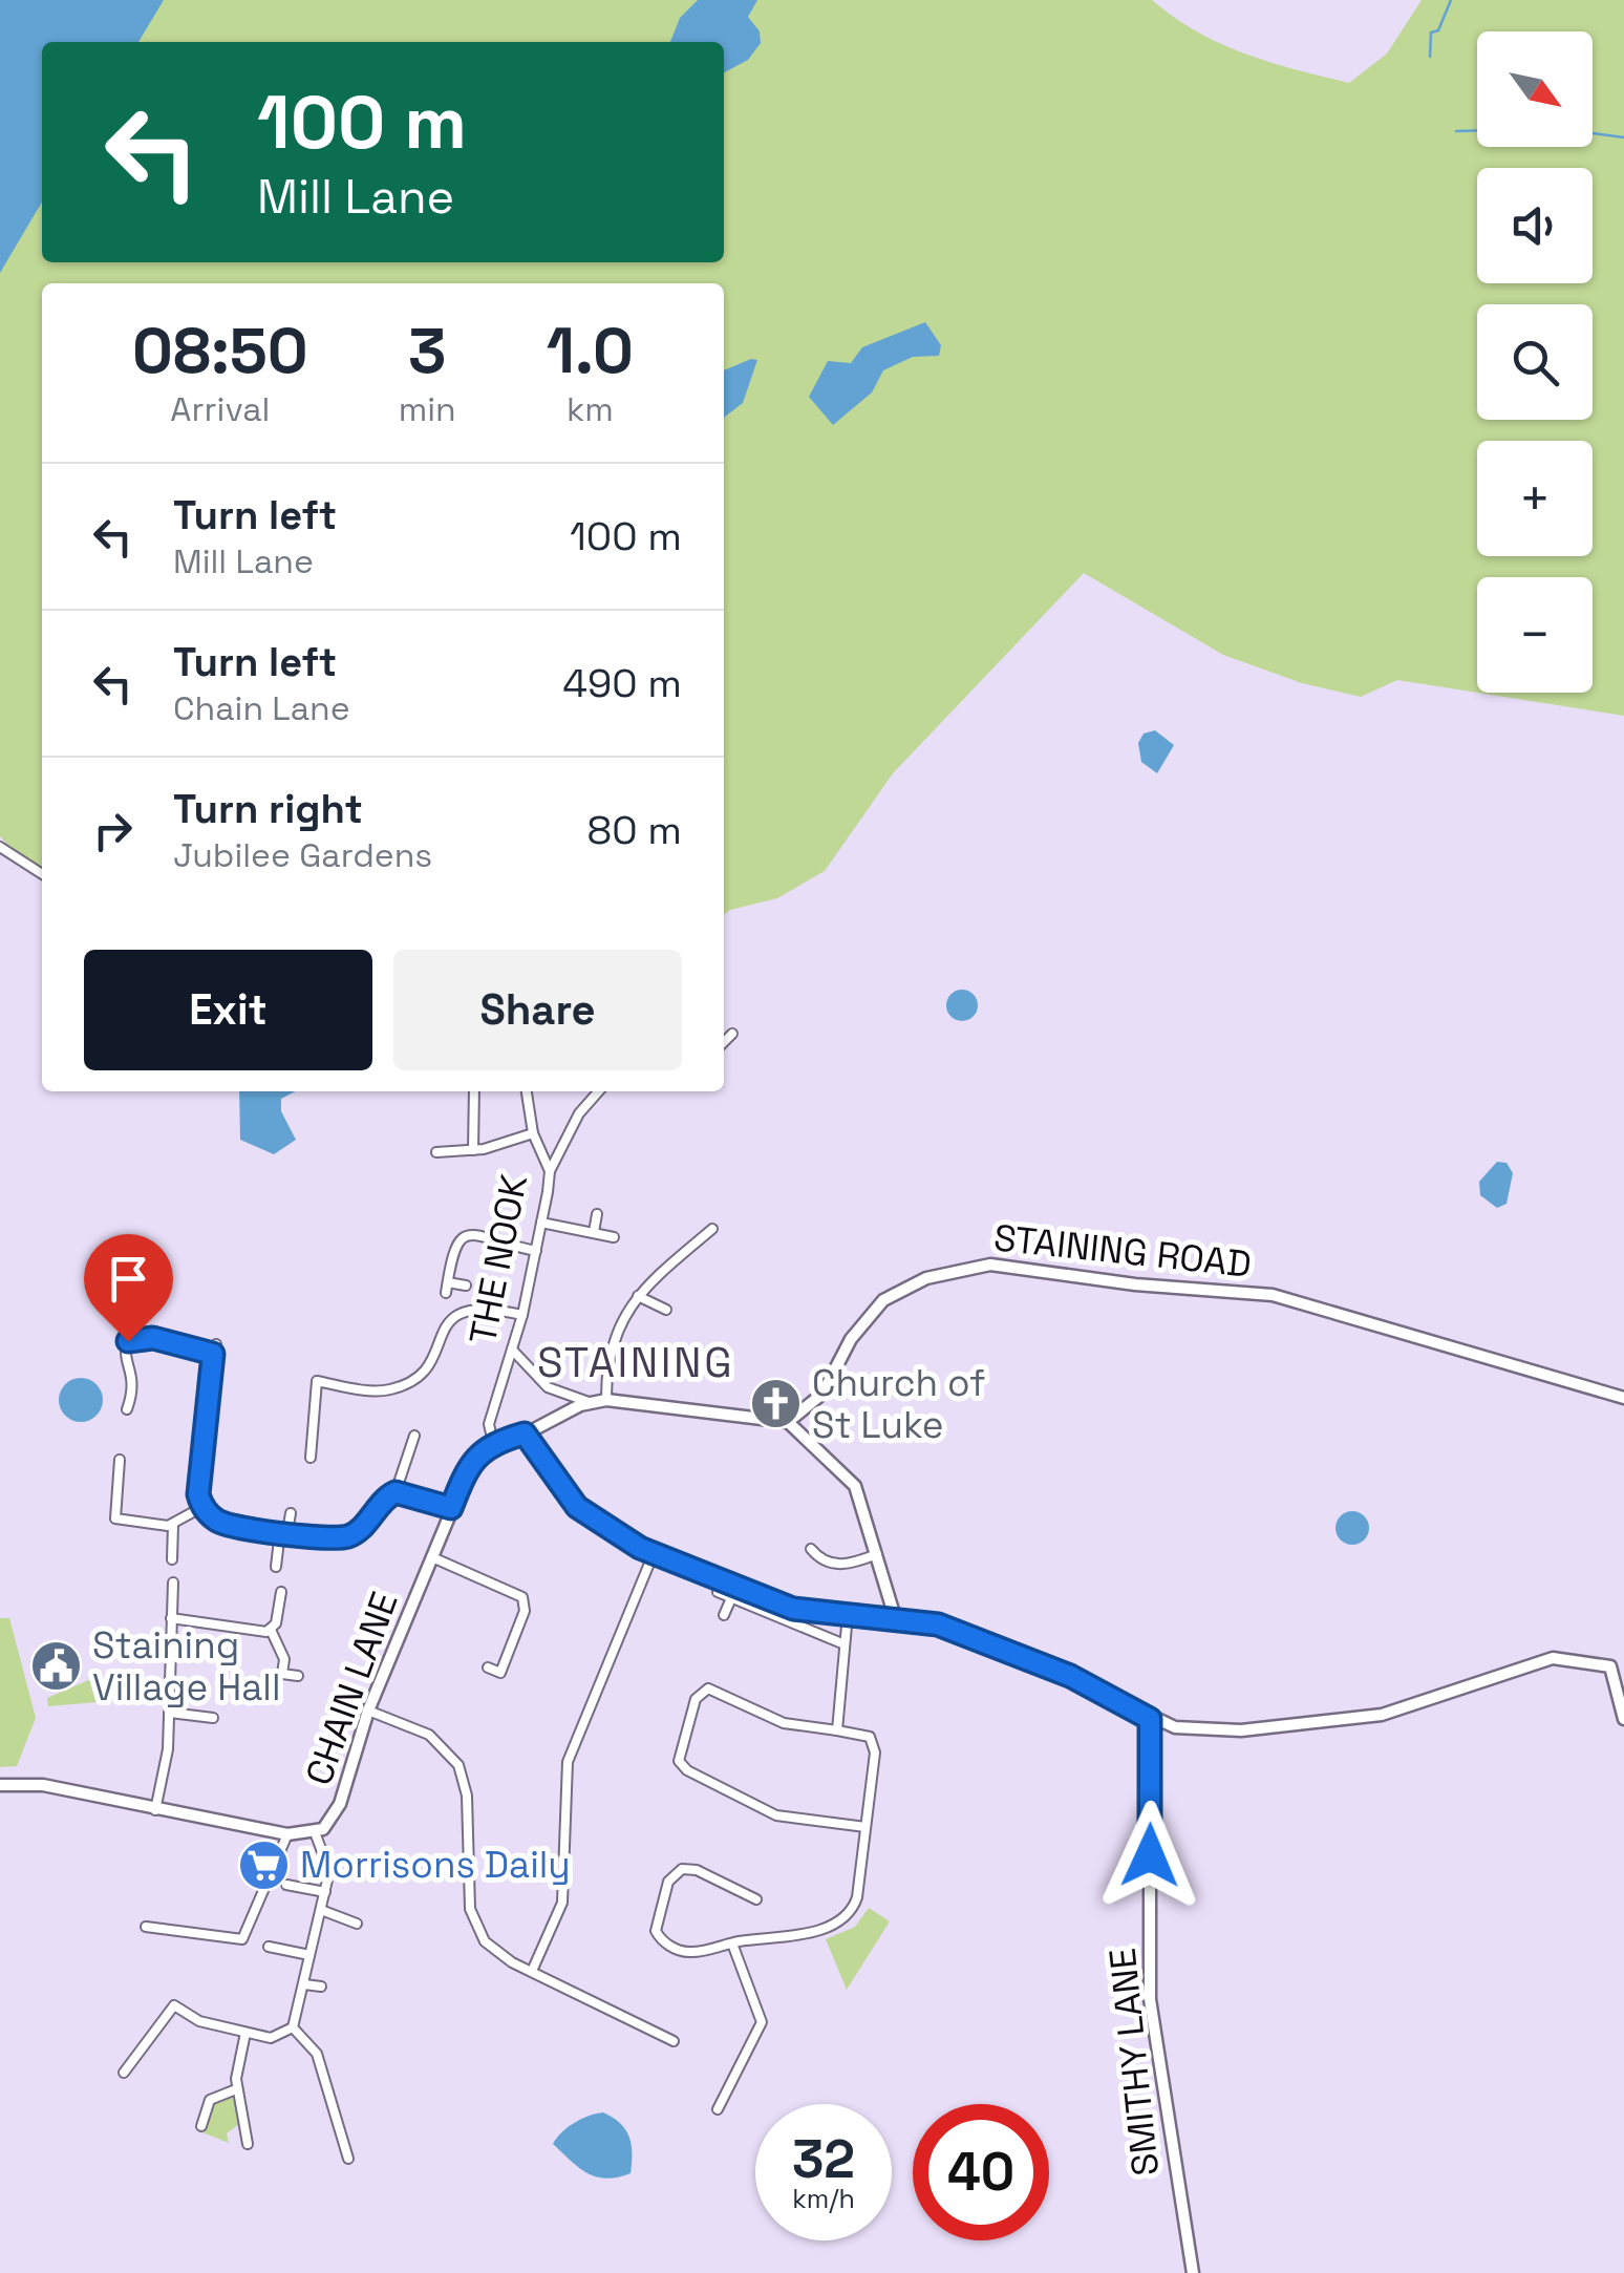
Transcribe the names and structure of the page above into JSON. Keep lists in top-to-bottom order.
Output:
{
  "streets": {
    "street": [
      "STAINING ROAD",
      "THE NOOK",
      "CHAIN LANE",
      "SMITHY LANE"
    ]
  },
  "crossings": [
    ["THE NOOK", "CHAIN LANE"]
  ],
  "districts": ["STAINING"],
  "places": {
    "church": ["Church of St Luke"],
    "public building": ["Staining Village Hall"],
    "supermarket": ["Morrisons Daily"]
  },
  "north": "bottom right",
  "page": {
    "map_buttons": ["+", "−"],
    "turn": ["100 m", "Mill Lane"],
    "eta": [
      "08:50",
      "Arrival",
      "3",
      "min",
      "1.0",
      "km"
    ],
    "list": [
      {
        "name": "Turn left",
        "note": "Mill Lane",
        "value": "100 m"
      },
      {
        "name": "Turn left",
        "note": "Chain Lane",
        "value": "490 m"
      },
      {
        "name": "Turn right",
        "note": "Jubilee Gardens",
        "value": "80 m"
      }
    ],
    "buttons": ["Exit", "Share"],
    "speed": "32 km/h",
    "limit": "40"
  }
}
